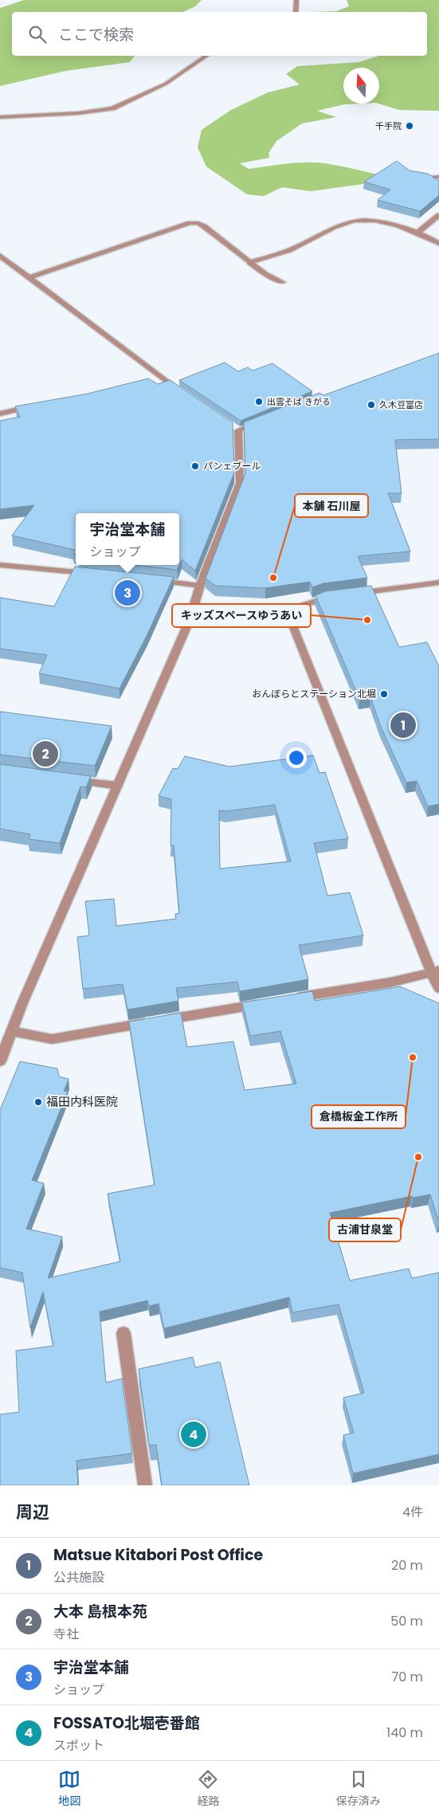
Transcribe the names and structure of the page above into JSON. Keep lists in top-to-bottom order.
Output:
{
  "places": [
    "千手院",
    "出雲そば きがる",
    "久木豆富店",
    "パンェブール",
    "本舗 石川屋",
    "キッズスペースゆうあい",
    "おんぼらとステーション北堀",
    "倉橋板金工作所",
    "福田内科医院",
    "古浦甘泉堂"
  ],
  "north": "top",
  "page": {
    "search": "ここで検索",
    "popup": ["宇治堂本舗", "ショップ"],
    "pins": [
      "3",
      "1",
      "2",
      "4"
    ],
    "heading": ["周辺", "4件"],
    "list": [
      {
        "mark": "1",
        "name": "Matsue Kitabori Post Office",
        "note": "公共施設",
        "value": "20 m"
      },
      {
        "mark": "2",
        "name": "大本 島根本苑",
        "note": "寺社",
        "value": "50 m"
      },
      {
        "mark": "3",
        "name": "宇治堂本舗",
        "note": "ショップ",
        "value": "70 m"
      },
      {
        "mark": "4",
        "name": "FOSSATO北堀壱番館",
        "note": "スポット",
        "value": "140 m"
      }
    ],
    "nav": ["地図", "経路", "保存済み"]
  }
}
